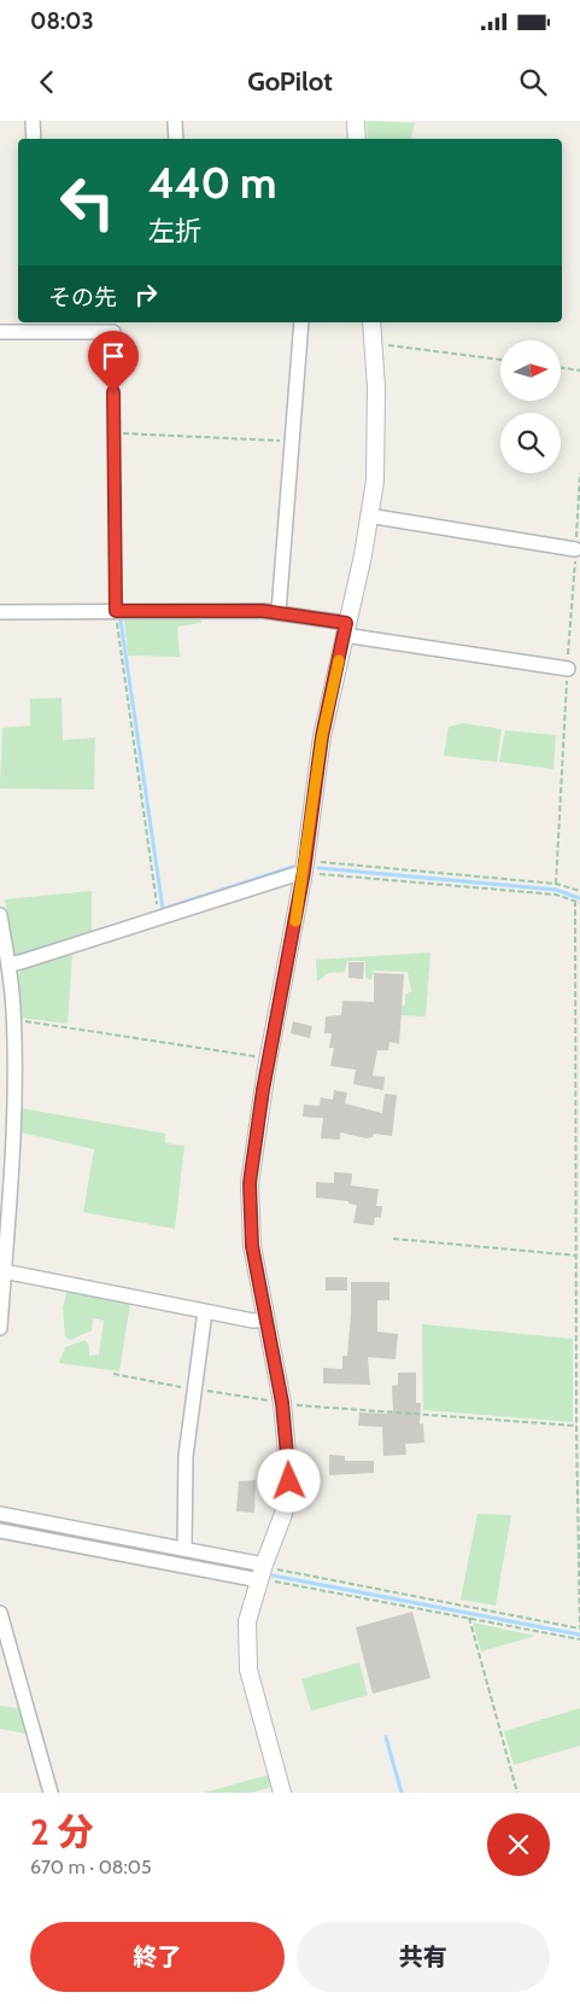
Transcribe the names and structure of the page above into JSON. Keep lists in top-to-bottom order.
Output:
{
  "north": "right",
  "page": {
    "status": "08:03",
    "header": "GoPilot",
    "turn": ["440 m", "左折"],
    "then": "その先",
    "heading": ["2 分", "670 m · 08:05"],
    "buttons": ["終了", "共有"]
  }
}
